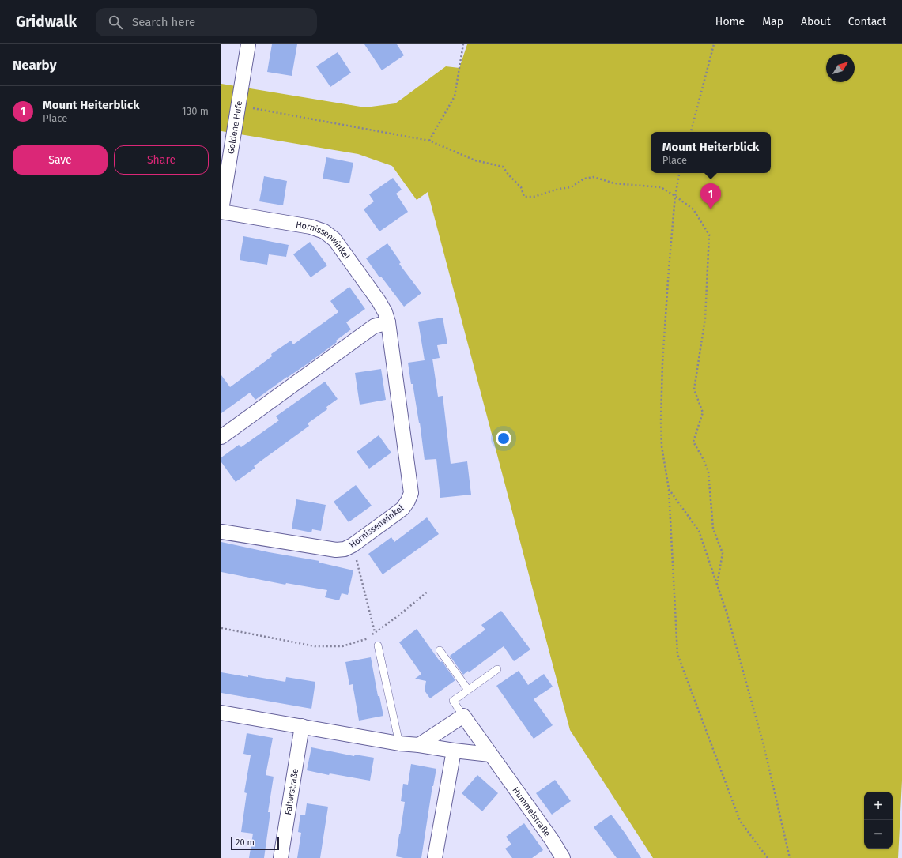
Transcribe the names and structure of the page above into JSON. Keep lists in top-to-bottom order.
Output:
{
  "streets": {
    "street": [
      "Goldene Hufe",
      "Hornissenwinkel",
      "Falterstraße",
      "Hummelstraße"
    ]
  },
  "crossings": [
    ["Goldene Hufe", "Hornissenwinkel"]
  ],
  "scale_bar": "20 m",
  "north": "top right",
  "page": {
    "header": "Gridwalk",
    "search": "Search here",
    "nav": [
      "Home",
      "Map",
      "About",
      "Contact"
    ],
    "heading": "Nearby",
    "list": [
      {
        "mark": "1",
        "name": "Mount Heiterblick",
        "note": "Place",
        "value": "130 m"
      }
    ],
    "popup": ["Mount Heiterblick", "Place"],
    "buttons": ["Save", "Share"],
    "pins": "1",
    "map_buttons": ["+", "−"],
    "scale": "20 m"
  }
}
